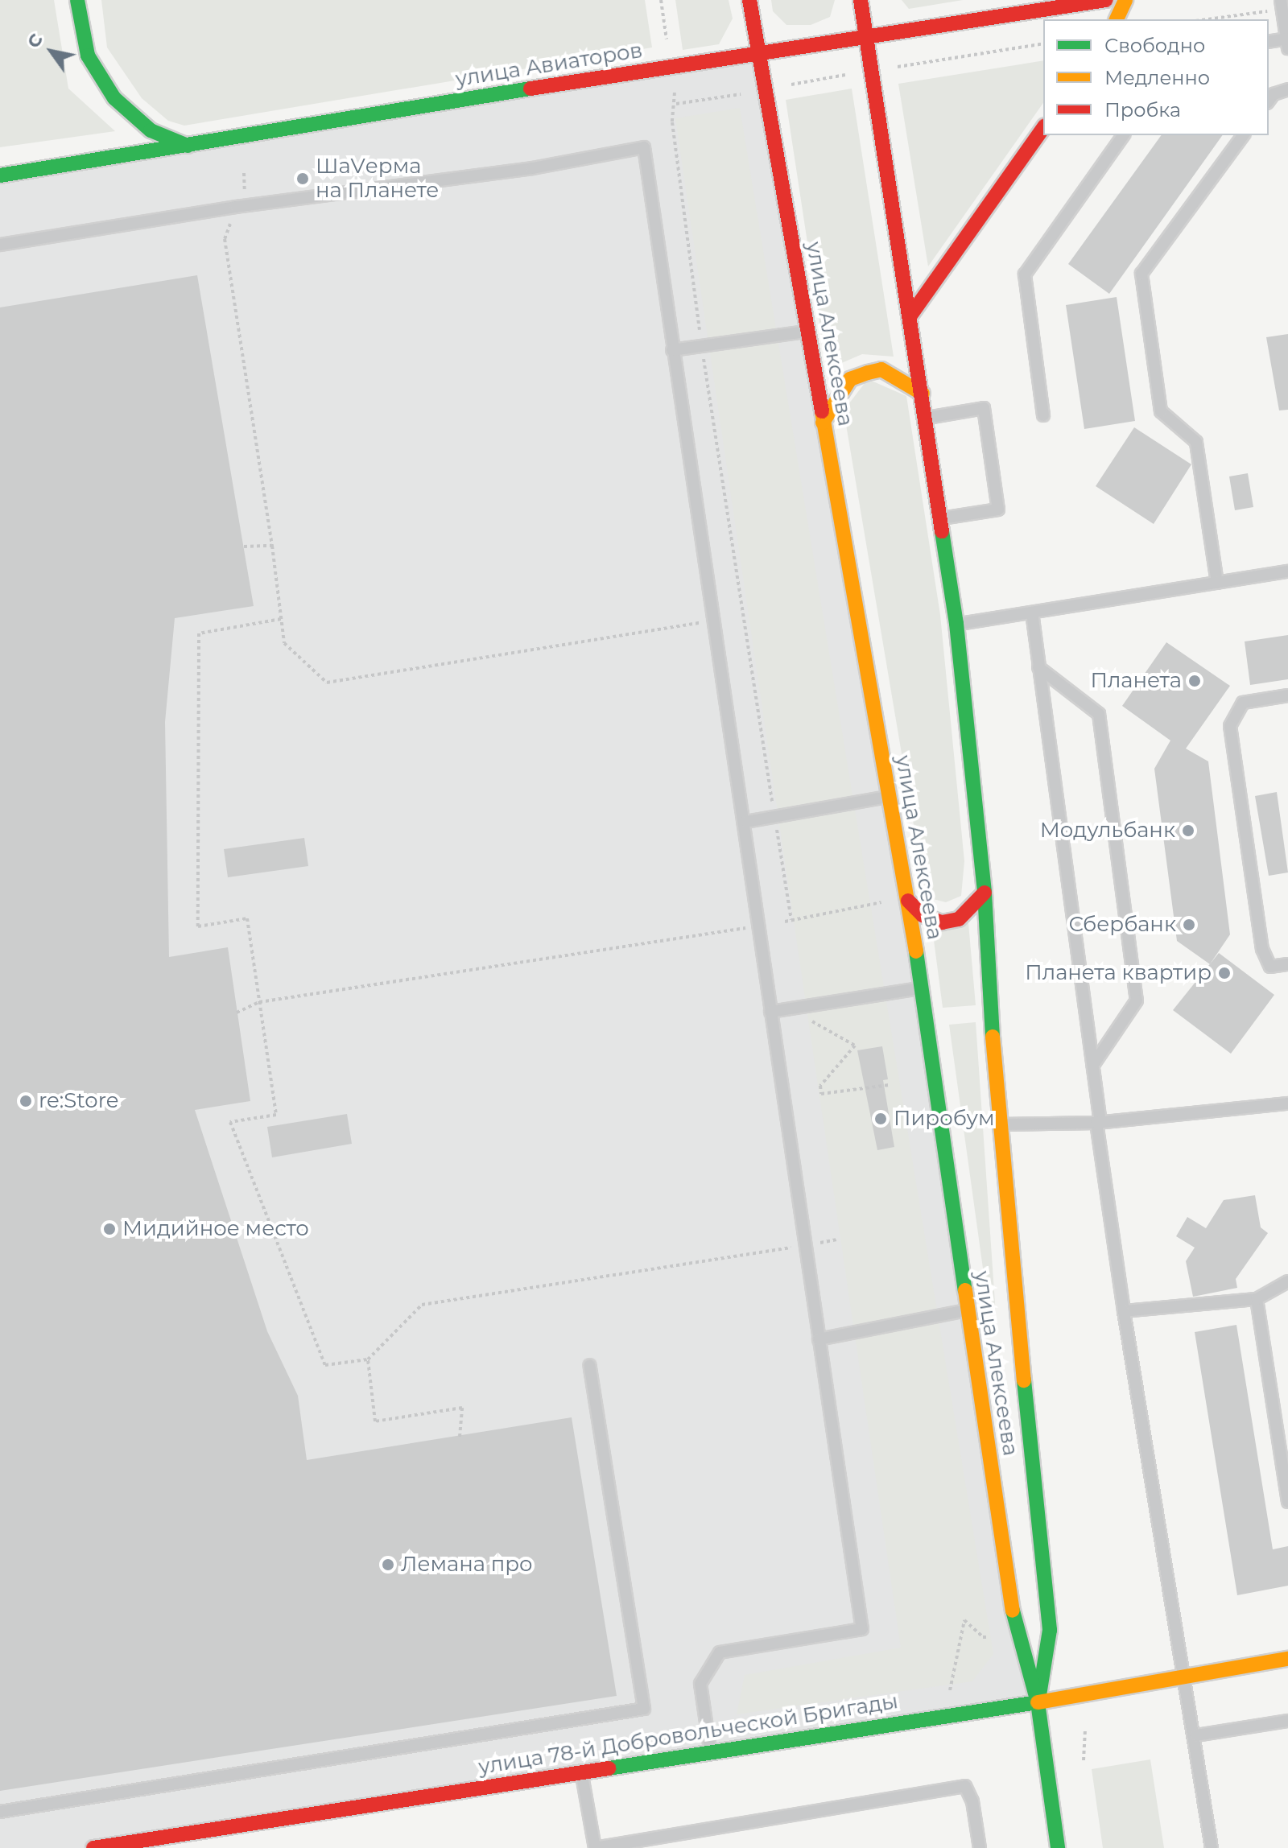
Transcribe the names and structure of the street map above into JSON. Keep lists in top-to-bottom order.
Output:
{
  "streets": {
    "street": ["улица Авиаторов", "улица Алексеева", "улица 78-й Добровольческой Бригады"]
  },
  "crossings": [
    ["улица Авиаторов", "улица Алексеева"],
    ["улица Алексеева", "улица 78-й Добровольческой Бригады"]
  ],
  "places": [
    "ШаVерма на Планете",
    "Планета",
    "Модульбанк",
    "Сбербанк",
    "Планета квартир",
    "re:Store",
    "Пиробум",
    "Мидийное место",
    "Лемана про"
  ],
  "legend": ["Свободно", "Медленно", "Пробка"],
  "north": "top left"
}
